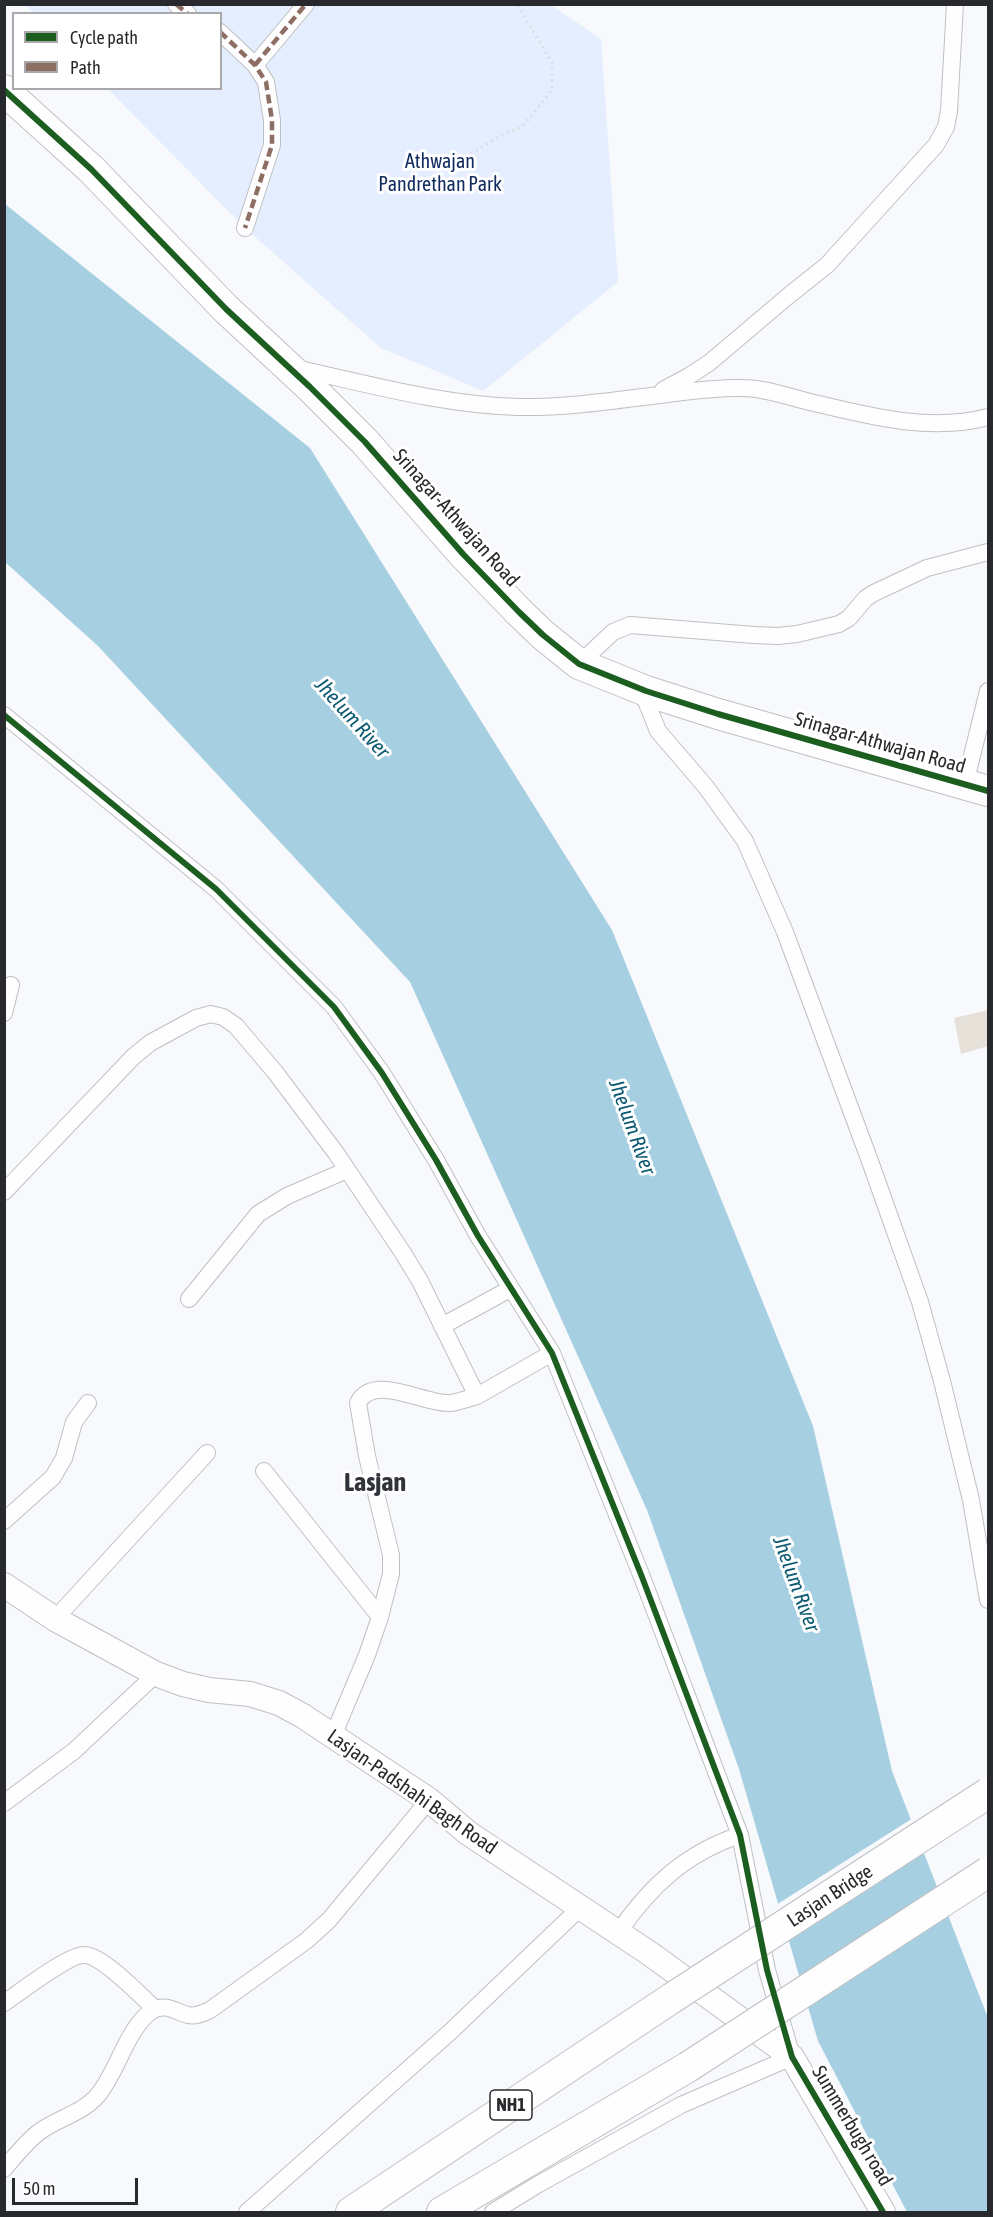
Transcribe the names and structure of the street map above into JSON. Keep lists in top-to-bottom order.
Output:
{
  "streets": {
    "highway": ["Srinagar-Athwajan Road", "Lasjan Bridge", "NH1"],
    "street": ["Lasjan-Padshahi Bagh Road", "Summerbugh road"]
  },
  "crossings": [
    ["Lasjan-Padshahi Bagh Road", "Summerbugh road"]
  ],
  "districts": ["Lasjan"],
  "water": ["Jhelum River"],
  "parks": ["Athwajan Pandrethan Park"],
  "legend": ["Cycle path", "Path"],
  "scale_bar": "50 m"
}
